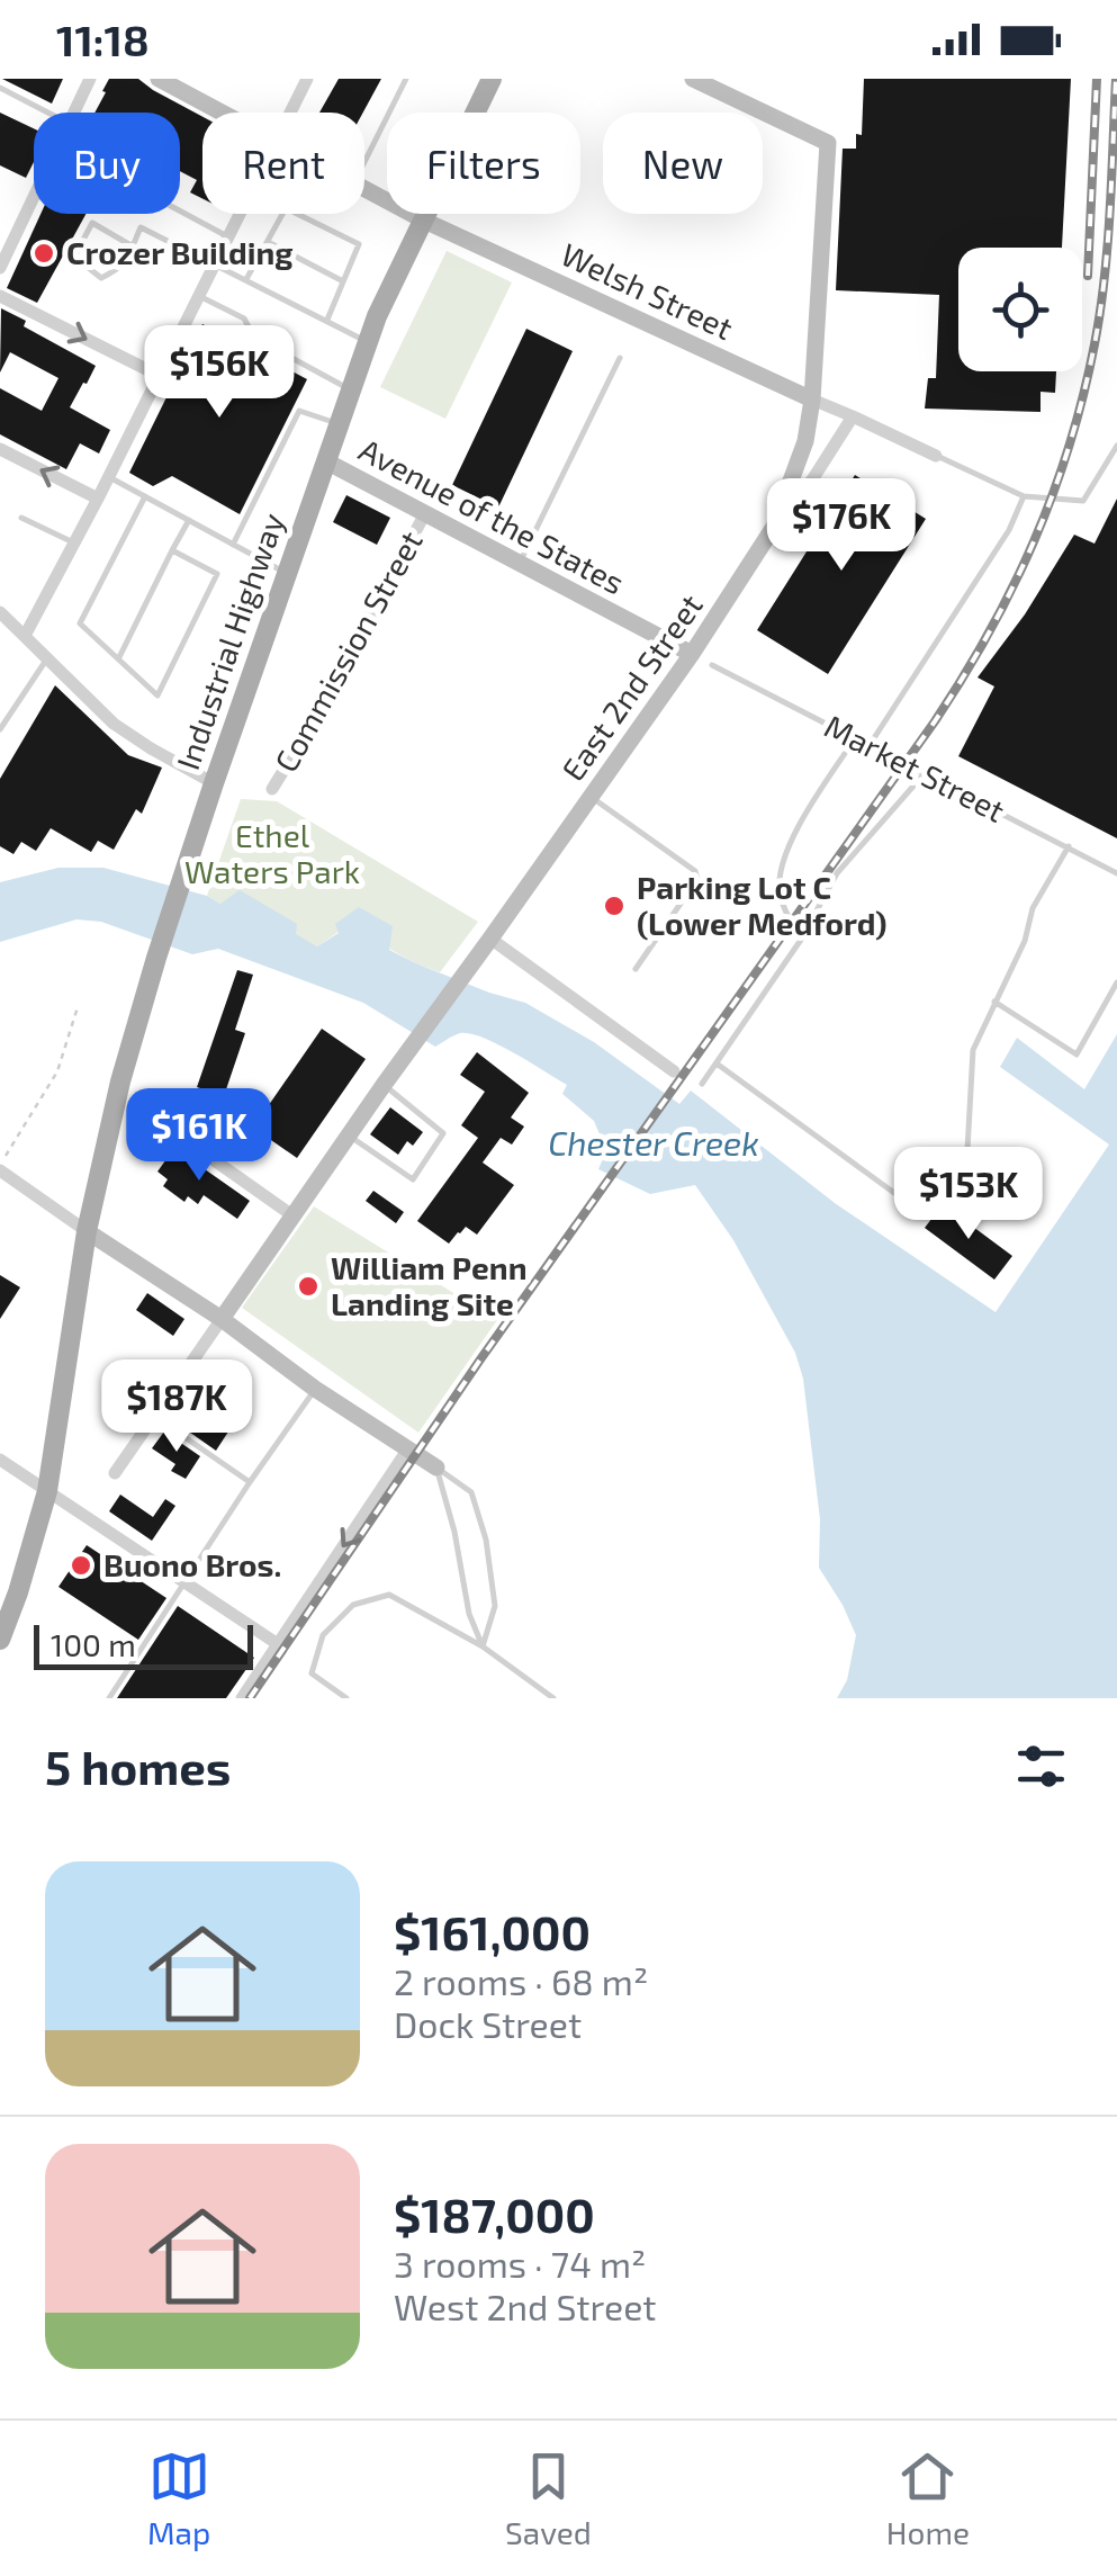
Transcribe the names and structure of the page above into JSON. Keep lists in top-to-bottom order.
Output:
{
  "streets": {
    "main road": ["Industrial Highway"],
    "street": [
      "Welsh Street",
      "Avenue of the States",
      "Commission Street",
      "East 2nd Street"
    ],
    "lane": ["Market Street"]
  },
  "crossings": [
    ["Welsh Street", "Industrial Highway"],
    ["Welsh Street", "East 2nd Street"],
    ["Avenue of the States", "Industrial Highway"],
    ["Avenue of the States", "Commission Street"],
    ["Avenue of the States", "East 2nd Street"]
  ],
  "water": ["Chester Creek"],
  "parks": ["Ethel Waters Park"],
  "places": [
    "Crozer Building",
    "Parking Lot C (Lower Medford)",
    "William Penn Landing Site",
    "Buono Bros."
  ],
  "scale_bar": "100 m",
  "page": {
    "status": "11:18",
    "chip": [
      "Buy",
      "Rent",
      "Filters",
      "New"
    ],
    "price": [
      "$156K",
      "$176K",
      "$161K",
      "$153K",
      "$187K"
    ],
    "scale": "100 m",
    "heading": "5 homes",
    "list": [
      {
        "name": "$161,000",
        "note": "2 rooms · 68 m² · Dock Street"
      },
      {
        "name": "$187,000",
        "note": "3 rooms · 74 m² · West 2nd Street"
      }
    ],
    "tabs": ["Map", "Saved", "Home"]
  }
}
